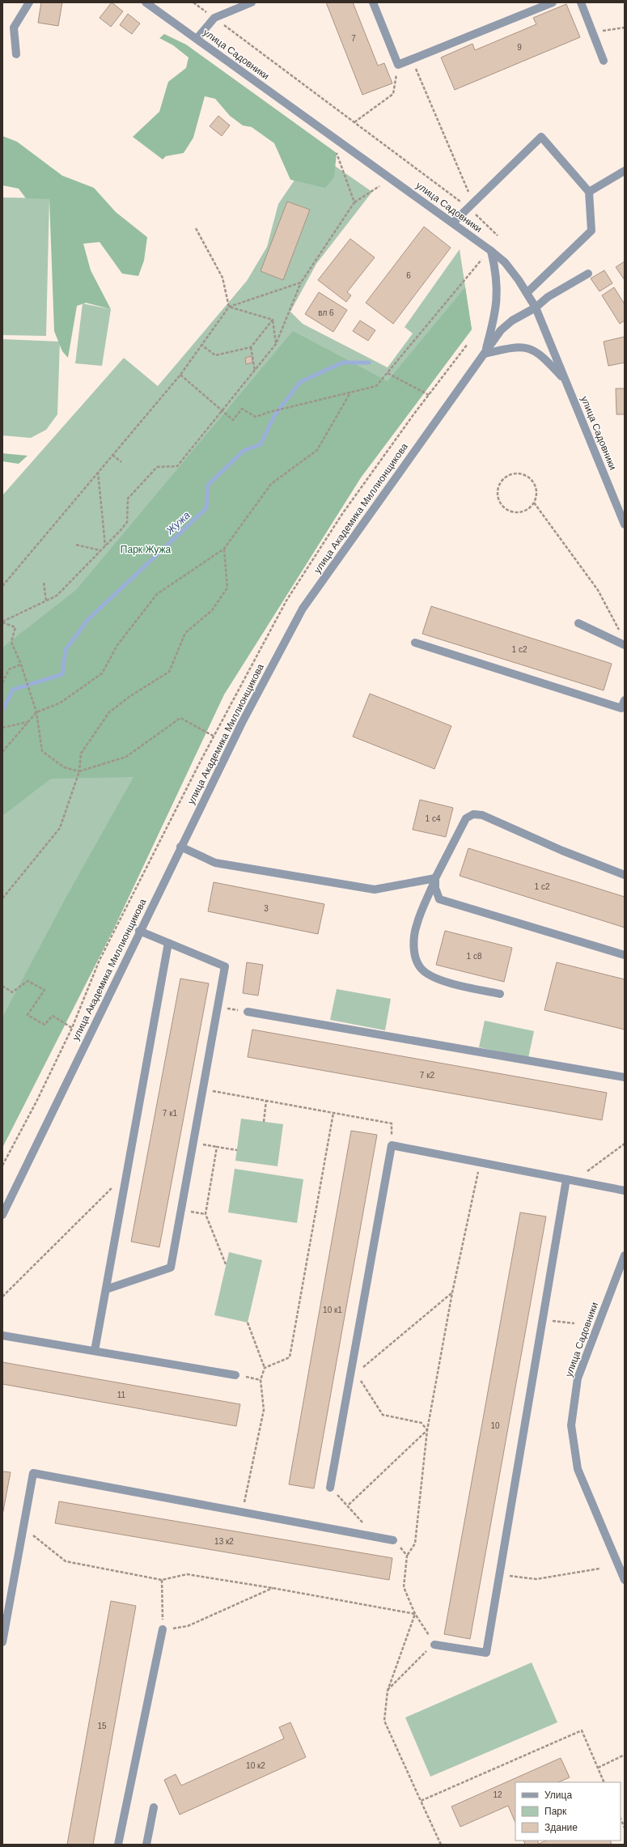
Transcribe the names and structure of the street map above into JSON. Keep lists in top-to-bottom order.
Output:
{
  "streets": {
    "street": ["улица Садовники", "улица Академика Миллионщикова"]
  },
  "crossings": [
    ["улица Садовники", "улица Академика Миллионщикова"]
  ],
  "water": ["Жужа"],
  "parks": ["Парк Жужа"],
  "house_numbers": [
    "7",
    "9",
    "6",
    "вл 6",
    "1 c2",
    "1 с4",
    "1 с2",
    "3",
    "1 с8",
    "7 к2",
    "7 к1",
    "10 к1",
    "11",
    "10",
    "13 к2",
    "15",
    "10 к2",
    "12"
  ],
  "legend": ["Улица", "Парк", "Здание"]
}
